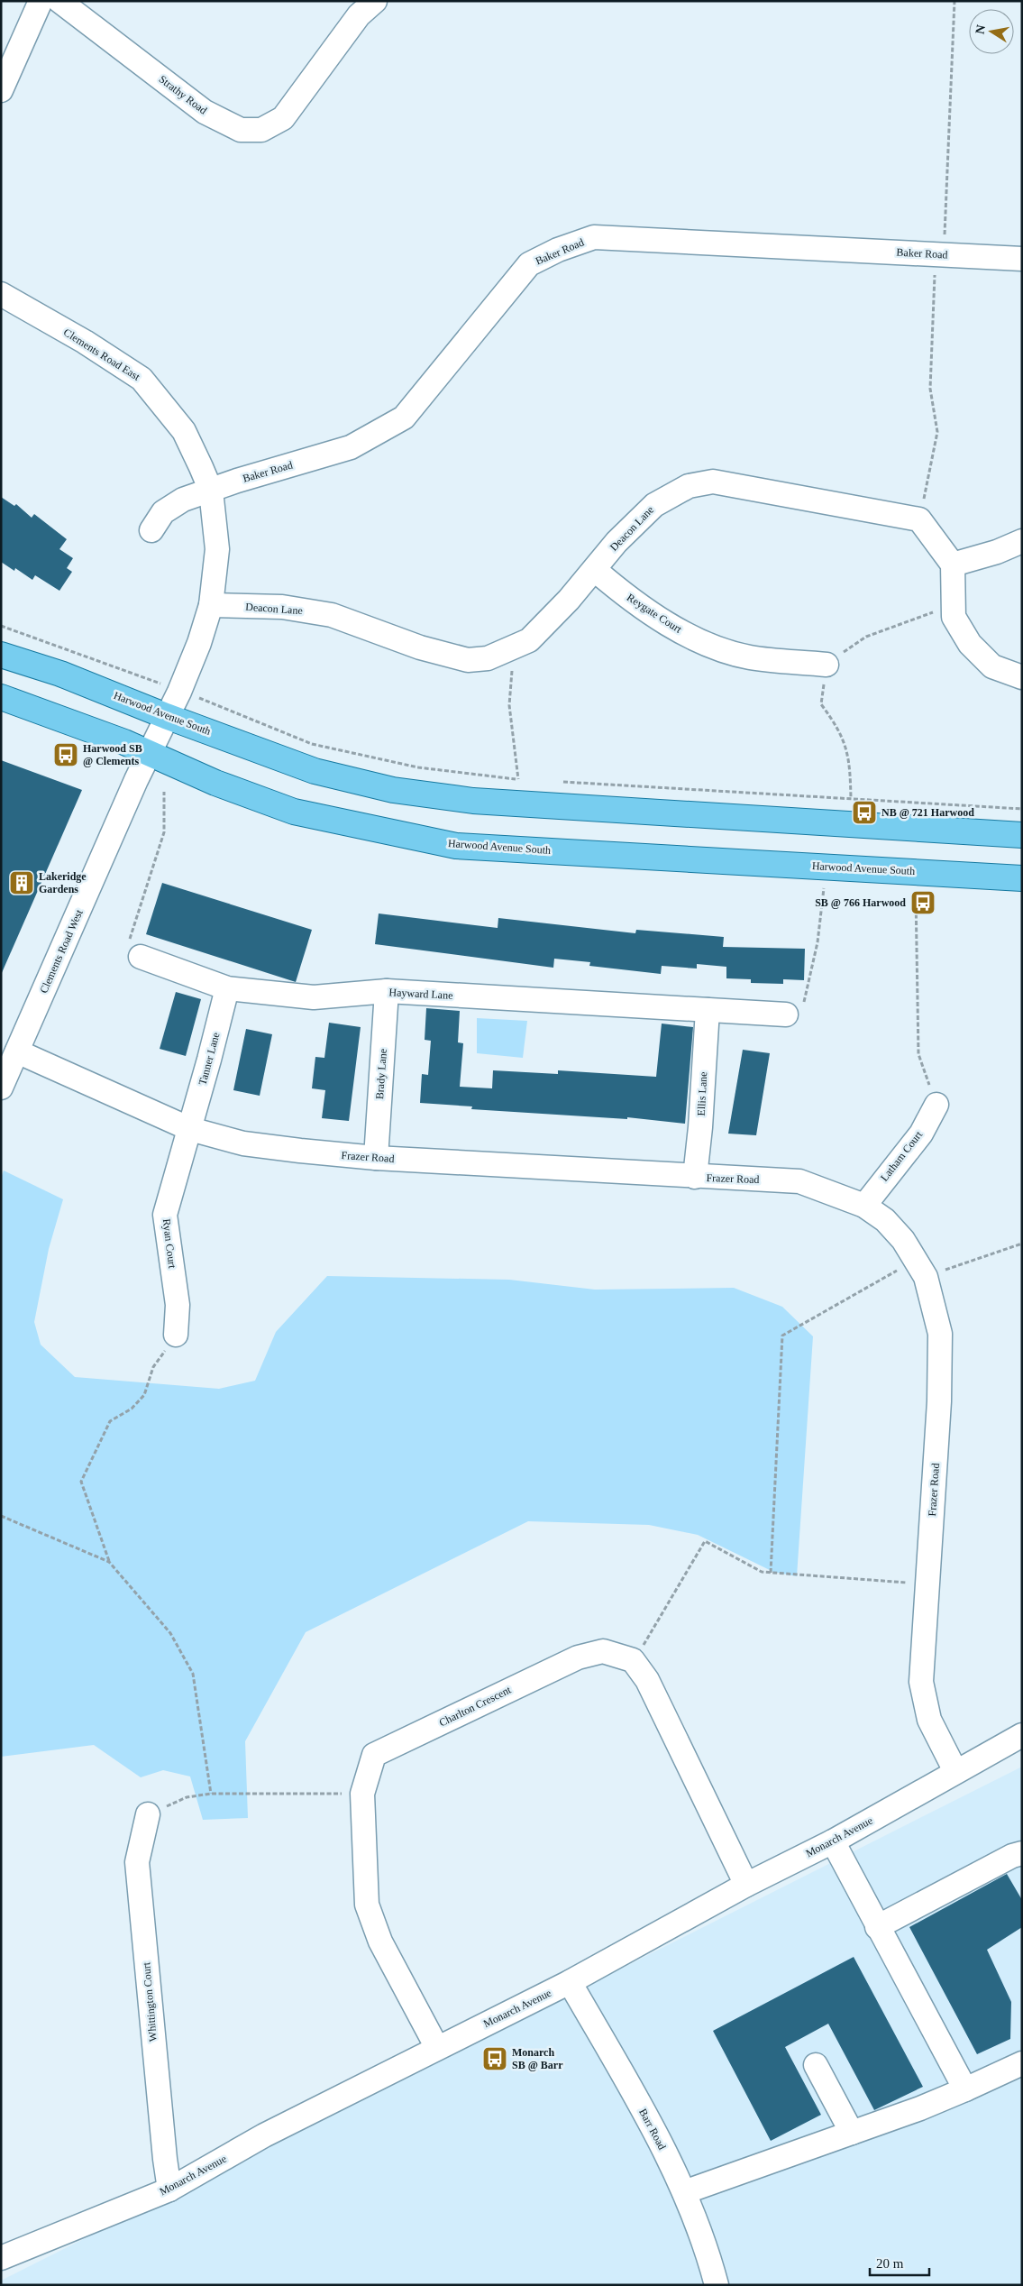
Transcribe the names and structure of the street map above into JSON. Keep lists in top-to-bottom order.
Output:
{
  "streets": {
    "main road": ["Harwood Avenue South"],
    "street": [
      "Strathy Road",
      "Baker Road",
      "Clements Road East",
      "Deacon Lane",
      "Reygate Court",
      "Clements Road West",
      "Hayward Lane",
      "Tanner Lane",
      "Brady Lane",
      "Ellis Lane",
      "Latham Court",
      "Frazer Road",
      "Ryan Court",
      "Charlton Crescent",
      "Monarch Avenue",
      "Whittington Court",
      "Barr Road"
    ]
  },
  "crossings": [
    ["Baker Road", "Clements Road East"],
    ["Clements Road East", "Deacon Lane"],
    ["Clements Road East", "Harwood Avenue South"],
    ["Clements Road East", "Clements Road West"],
    ["Deacon Lane", "Reygate Court"],
    ["Harwood Avenue South", "Clements Road West"],
    ["Clements Road West", "Frazer Road"],
    ["Hayward Lane", "Tanner Lane"],
    ["Hayward Lane", "Brady Lane"],
    ["Hayward Lane", "Ellis Lane"],
    ["Tanner Lane", "Frazer Road"],
    ["Tanner Lane", "Ryan Court"],
    ["Brady Lane", "Frazer Road"],
    ["Ellis Lane", "Frazer Road"],
    ["Latham Court", "Frazer Road"],
    ["Frazer Road", "Ryan Court"],
    ["Frazer Road", "Monarch Avenue"],
    ["Charlton Crescent", "Monarch Avenue"],
    ["Monarch Avenue", "Whittington Court"],
    ["Monarch Avenue", "Barr Road"]
  ],
  "places": {
    "bus stop": [
      "Harwood SB @ Clements",
      "NB @ 721 Harwood",
      "SB @ 766 Harwood",
      "Monarch SB @ Barr"
    ],
    "building": ["Lakeridge Gardens"]
  },
  "scale_bar": "20 m",
  "north": "left"
}
